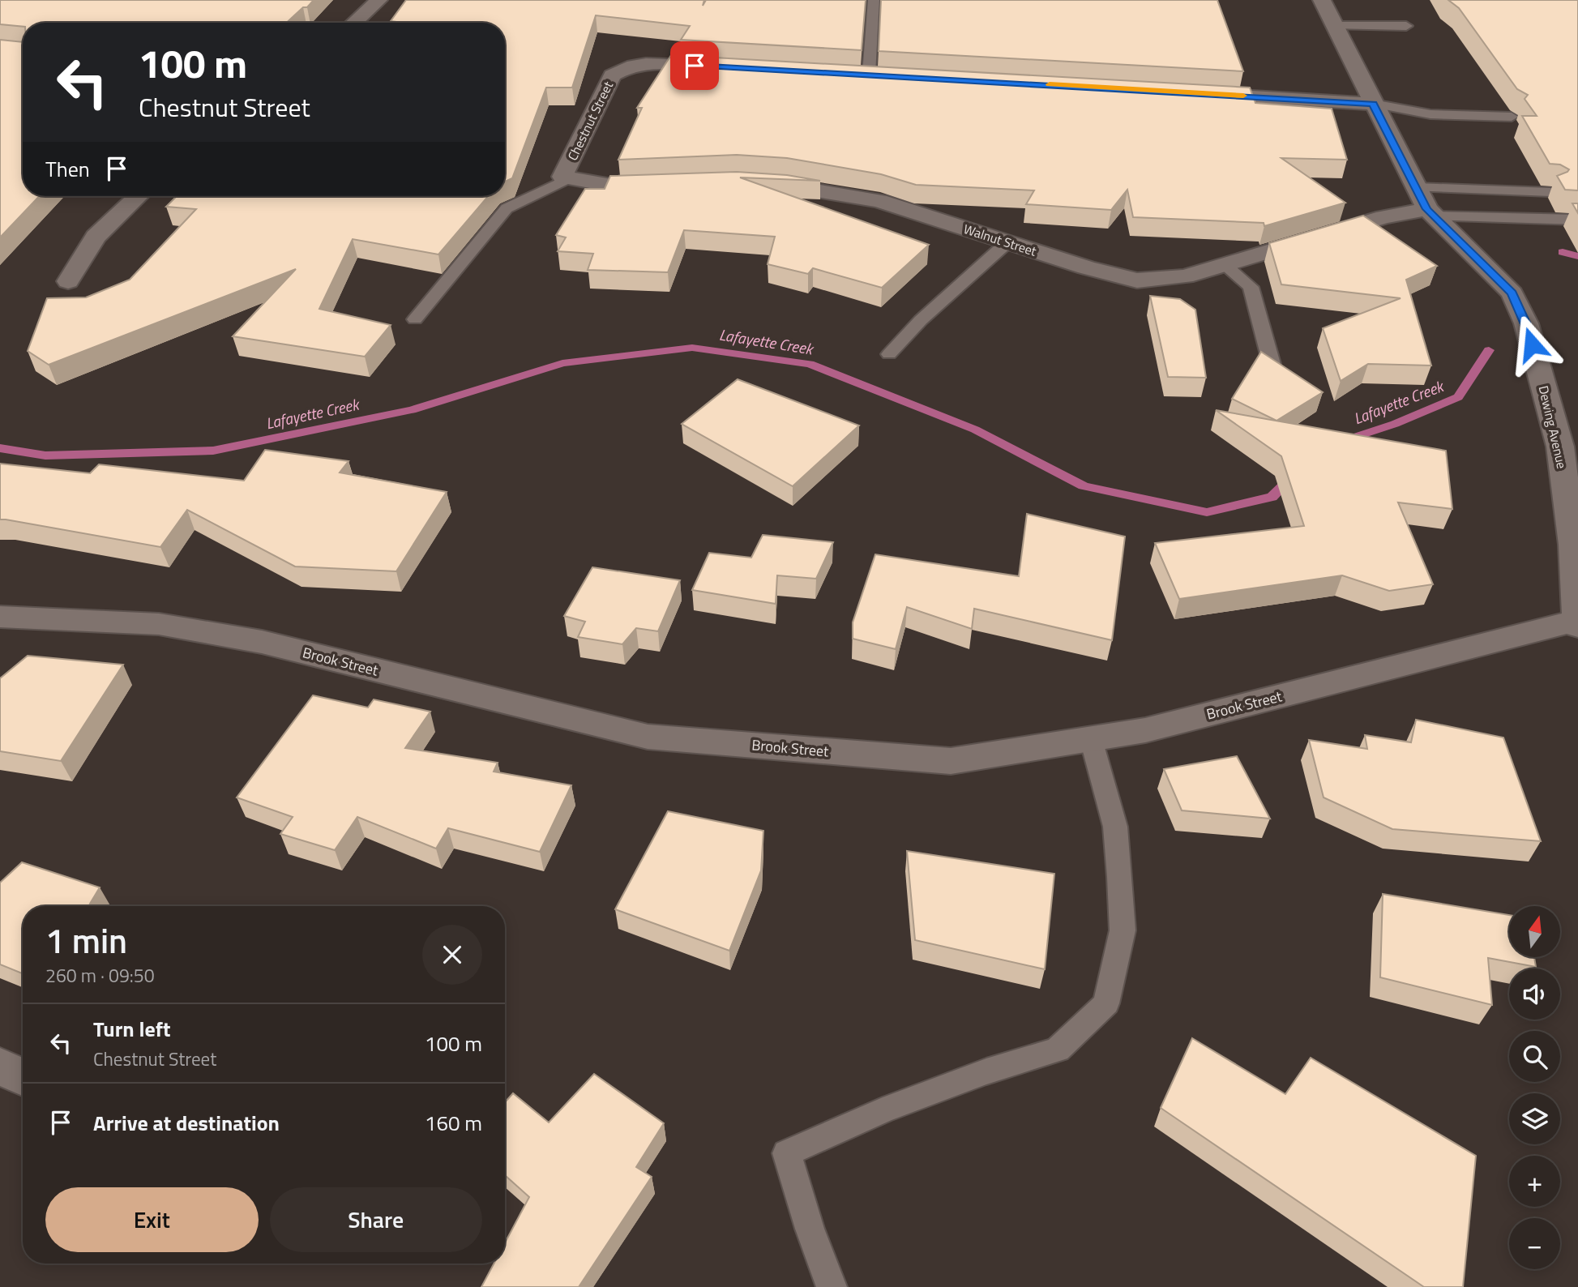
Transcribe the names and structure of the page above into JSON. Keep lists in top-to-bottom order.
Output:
{
  "streets": {
    "street": [
      "Chestnut Street",
      "Walnut Street",
      "Dewing Avenue",
      "Brook Street"
    ]
  },
  "crossings": [
    ["Walnut Street", "Dewing Avenue"],
    ["Dewing Avenue", "Brook Street"]
  ],
  "water": ["Lafayette Creek"],
  "north": "top",
  "page": {
    "turn": ["100 m", "Chestnut Street"],
    "then": "Then",
    "map_buttons": ["+", "−"],
    "heading": ["1 min", "260 m · 09:50"],
    "list": [
      {
        "name": "Turn left",
        "note": "Chestnut Street",
        "value": "100 m"
      },
      {
        "name": "Arrive at destination",
        "value": "160 m"
      }
    ],
    "buttons": ["Exit", "Share"]
  }
}
